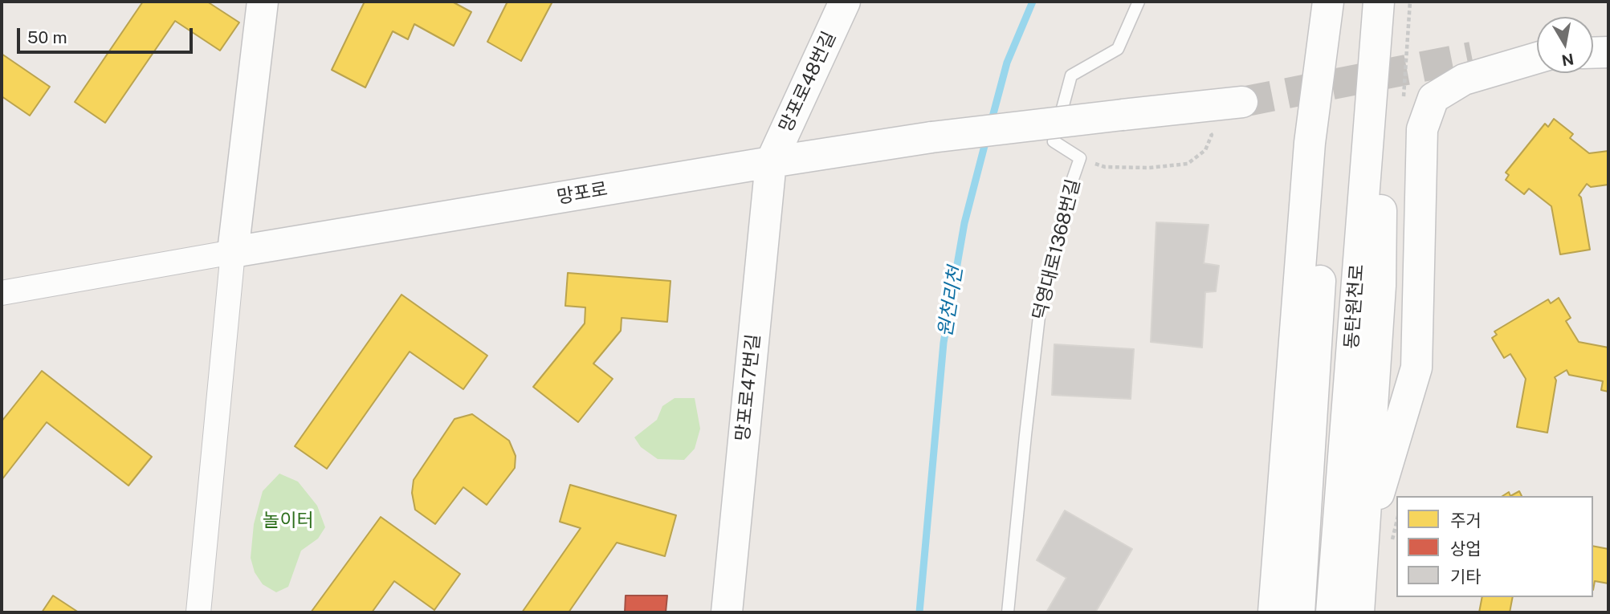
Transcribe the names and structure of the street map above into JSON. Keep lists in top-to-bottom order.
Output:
{
  "streets": {
    "main road": [
      "망포로48번길",
      "망포로",
      "동탄원천로",
      "망포로47번길"
    ],
    "lane": ["덕영대로1368번길"]
  },
  "crossings": [
    ["망포로48번길", "망포로"],
    ["망포로48번길", "망포로47번길"],
    ["망포로", "망포로47번길"]
  ],
  "water": ["원천리천"],
  "parks": ["놀이터"],
  "legend": ["주거", "상업", "기타"],
  "scale_bar": "50 m",
  "north": "bottom"
}
